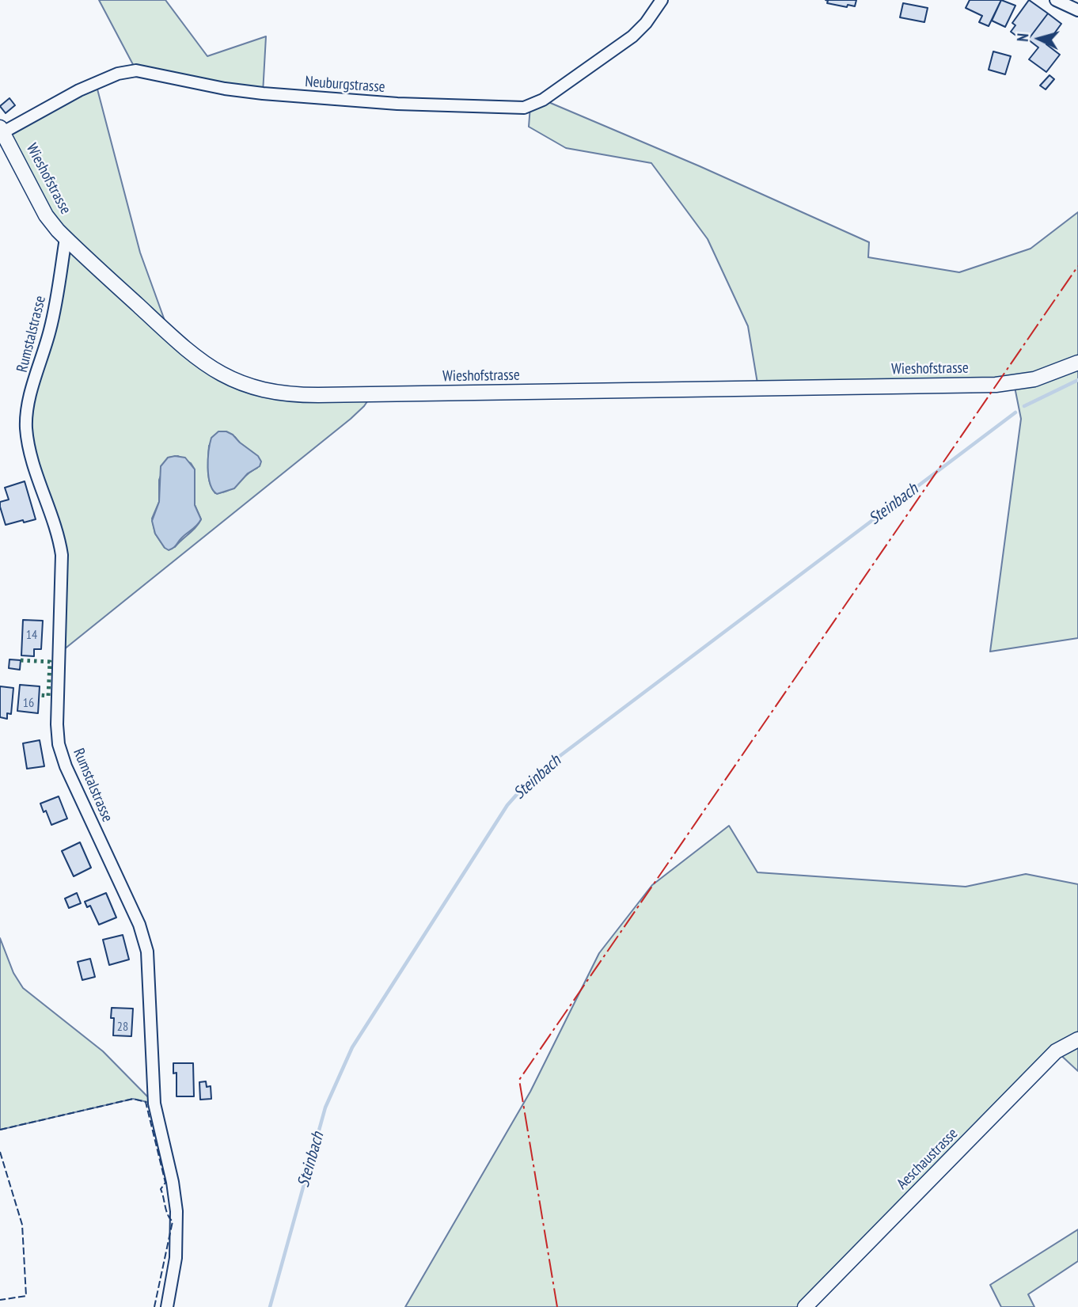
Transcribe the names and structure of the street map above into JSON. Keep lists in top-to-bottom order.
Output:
{
  "streets": {
    "street": [
      "Neuburgstrasse",
      "Wieshofstrasse",
      "Rumstalstrasse",
      "Aeschaustrasse"
    ]
  },
  "crossings": [
    ["Neuburgstrasse", "Wieshofstrasse"],
    ["Wieshofstrasse", "Rumstalstrasse"]
  ],
  "water": ["Steinbach"],
  "house_numbers": ["14", "16", "28"],
  "north": "left"
}
